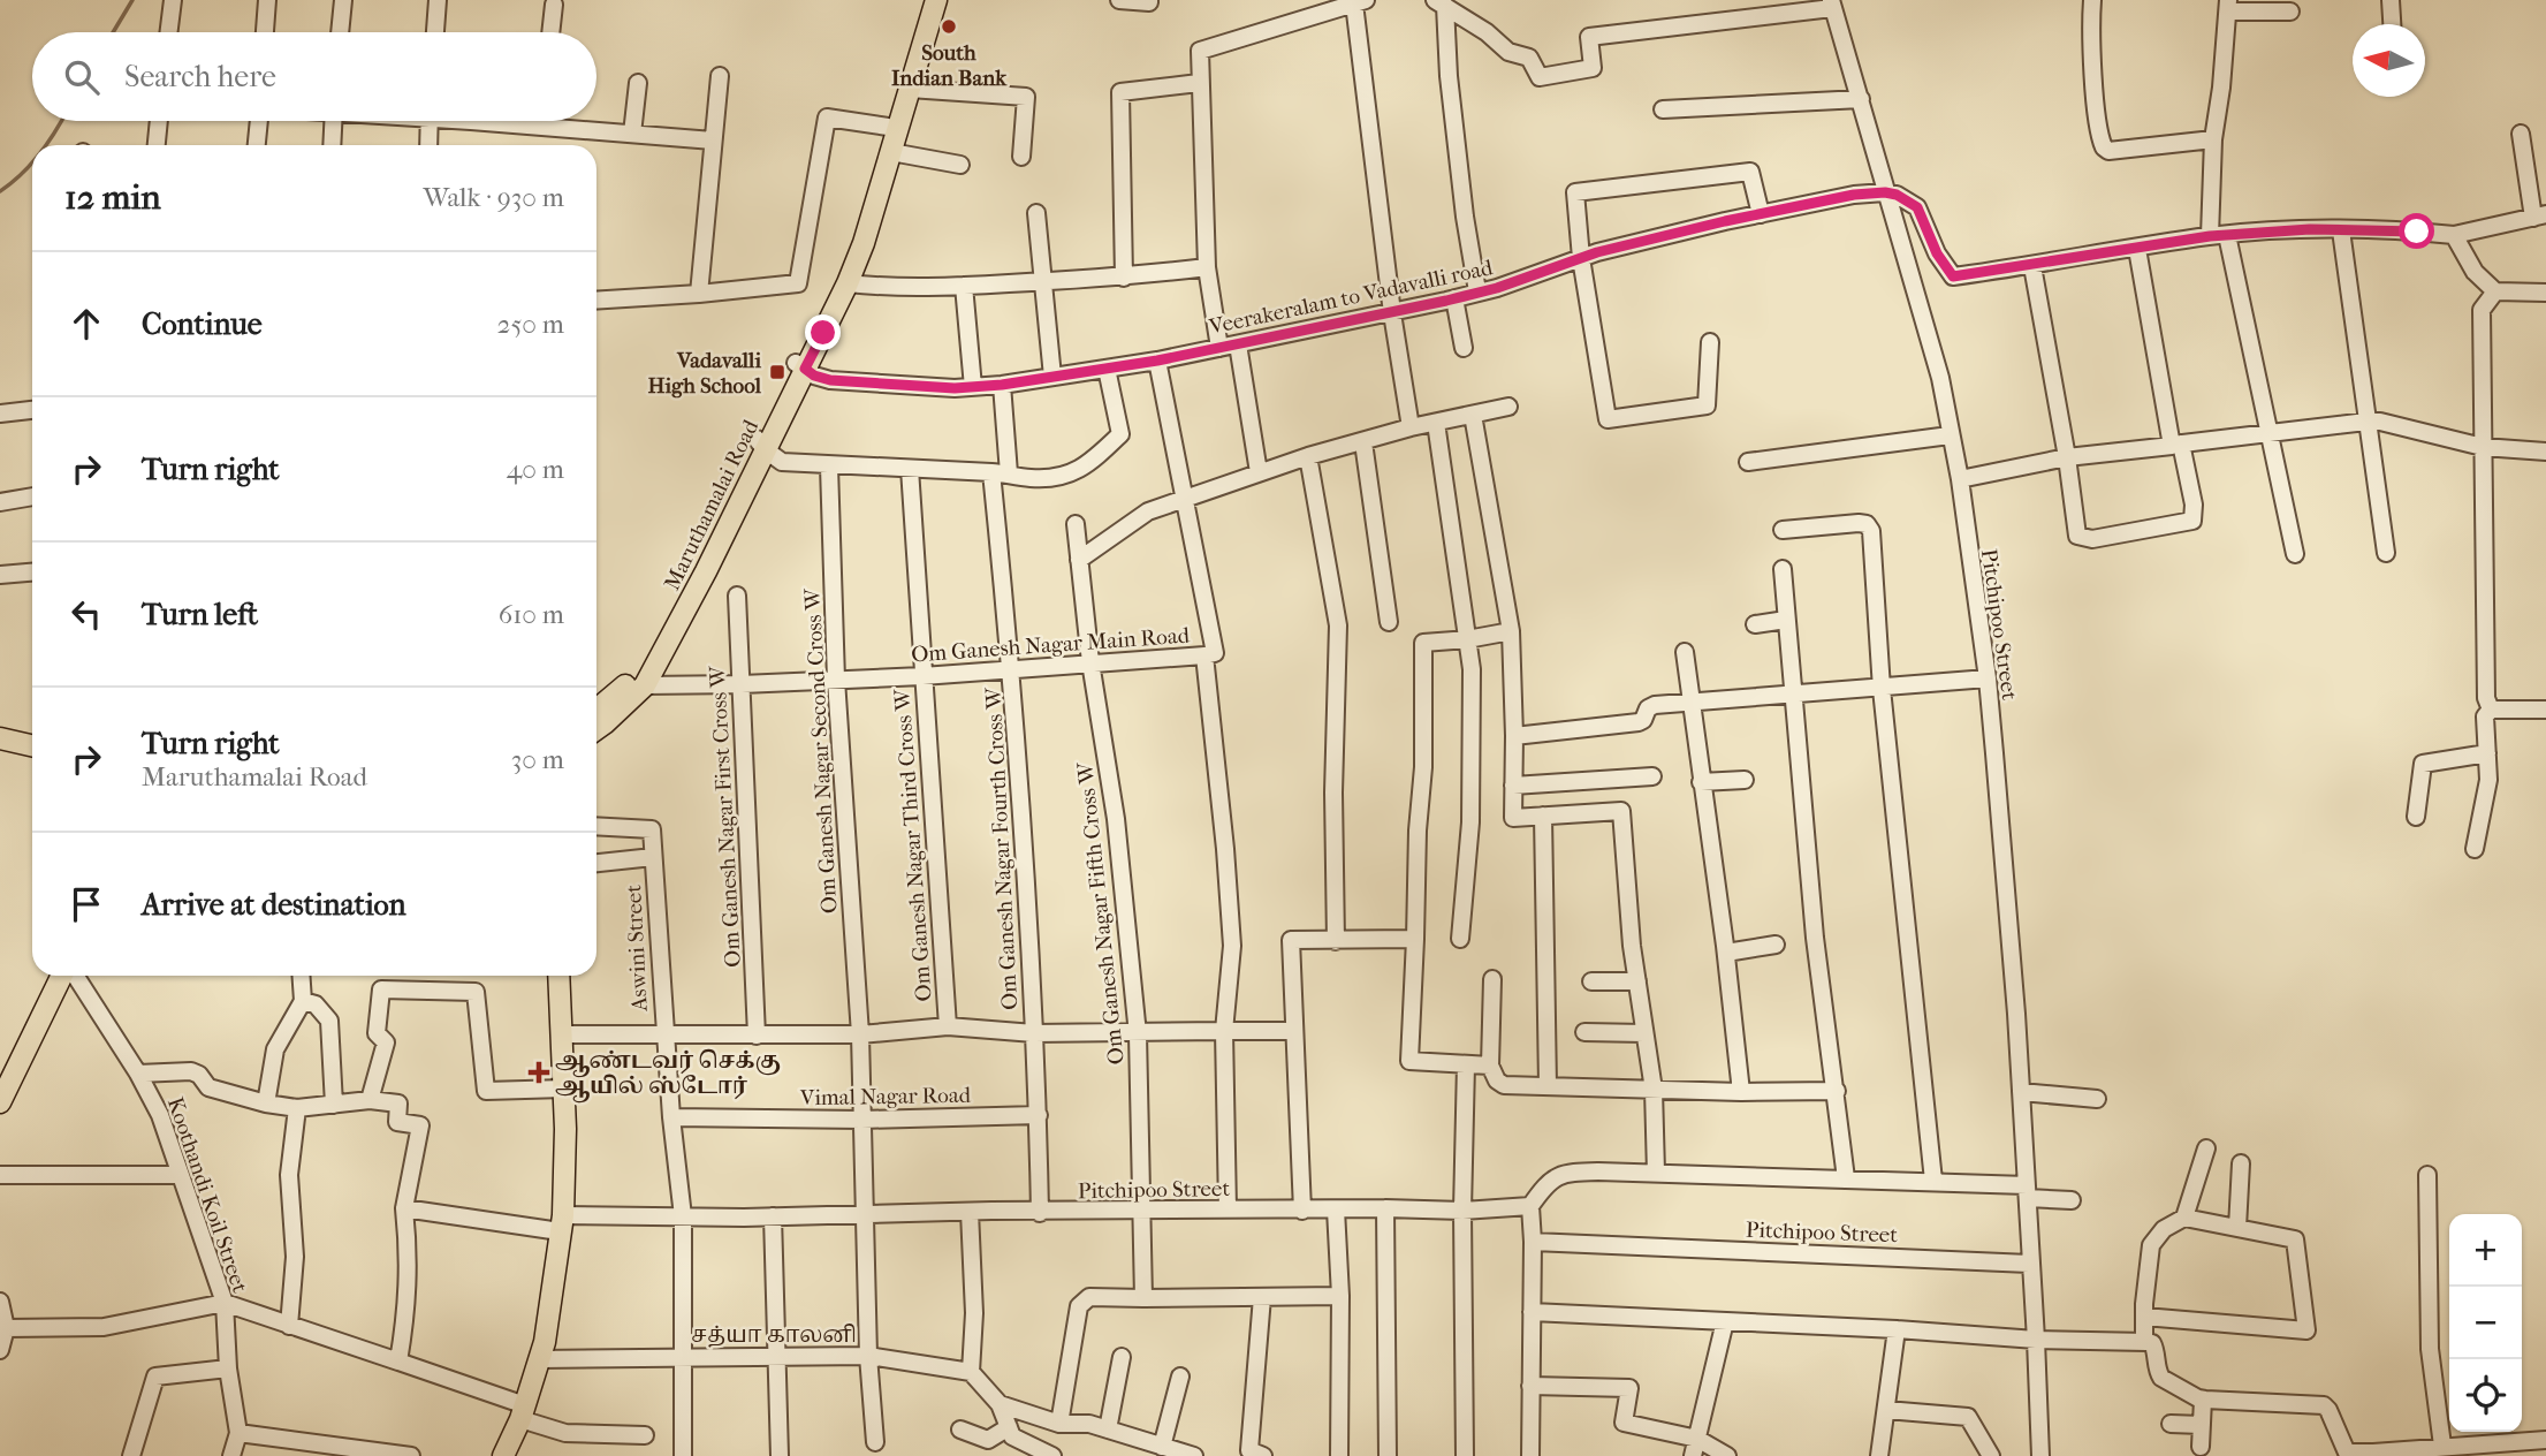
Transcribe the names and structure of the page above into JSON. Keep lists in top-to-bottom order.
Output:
{
  "streets": {
    "main road": ["Maruthamalai Road"],
    "street": [
      "Veerakeralam to Vadavalli road",
      "Pitchipoo Street",
      "Om Ganesh Nagar Main Road",
      "Om Ganesh Nagar Second Cross W",
      "Om Ganesh Nagar First Cross W",
      "Om Ganesh Nagar Third Cross W",
      "Om Ganesh Nagar Fourth Cross W",
      "Om Ganesh Nagar Fifth Cross W",
      "Aswini Street",
      "Vimal Nagar Road",
      "Koothandi Koil Street",
      "சத்யா காலனி"
    ]
  },
  "crossings": [
    ["Veerakeralam to Vadavalli road", "Maruthamalai Road"],
    ["Veerakeralam to Vadavalli road", "Pitchipoo Street"],
    ["Veerakeralam to Vadavalli road", "Om Ganesh Nagar Fourth Cross W"],
    ["Maruthamalai Road", "Om Ganesh Nagar Main Road"],
    ["Pitchipoo Street", "Om Ganesh Nagar Main Road"],
    ["Pitchipoo Street", "Om Ganesh Nagar Fourth Cross W"],
    ["Pitchipoo Street", "Om Ganesh Nagar Fifth Cross W"],
    ["Pitchipoo Street", "சத்யா காலனி"],
    ["Om Ganesh Nagar Main Road", "Om Ganesh Nagar Second Cross W"],
    ["Om Ganesh Nagar Main Road", "Om Ganesh Nagar First Cross W"],
    ["Om Ganesh Nagar Main Road", "Om Ganesh Nagar Third Cross W"],
    ["Om Ganesh Nagar Main Road", "Om Ganesh Nagar Fourth Cross W"],
    ["Om Ganesh Nagar Main Road", "Om Ganesh Nagar Fifth Cross W"],
    ["Om Ganesh Nagar Second Cross W", "Vimal Nagar Road"],
    ["Om Ganesh Nagar Second Cross W", "சத்யா காலனி"],
    ["Om Ganesh Nagar Fourth Cross W", "Vimal Nagar Road"],
    ["Vimal Nagar Road", "சத்யா காலனி"]
  ],
  "places": {
    "other": ["South Indian Bank"],
    "transit": ["Vadavalli High School"],
    "health": ["ஆண்டவர் செக்கு ஆயில் ஸ்டோர்"]
  },
  "north": "left",
  "page": {
    "search": "Search here",
    "heading": ["12 min", "Walk · 930 m"],
    "list": [
      ["Continue", "250 m"],
      ["Turn right", "40 m"],
      ["Turn left", "610 m"],
      ["Turn right", "Maruthamalai Road", "30 m"],
      "Arrive at destination"
    ],
    "map_buttons": ["+", "−"]
  }
}
